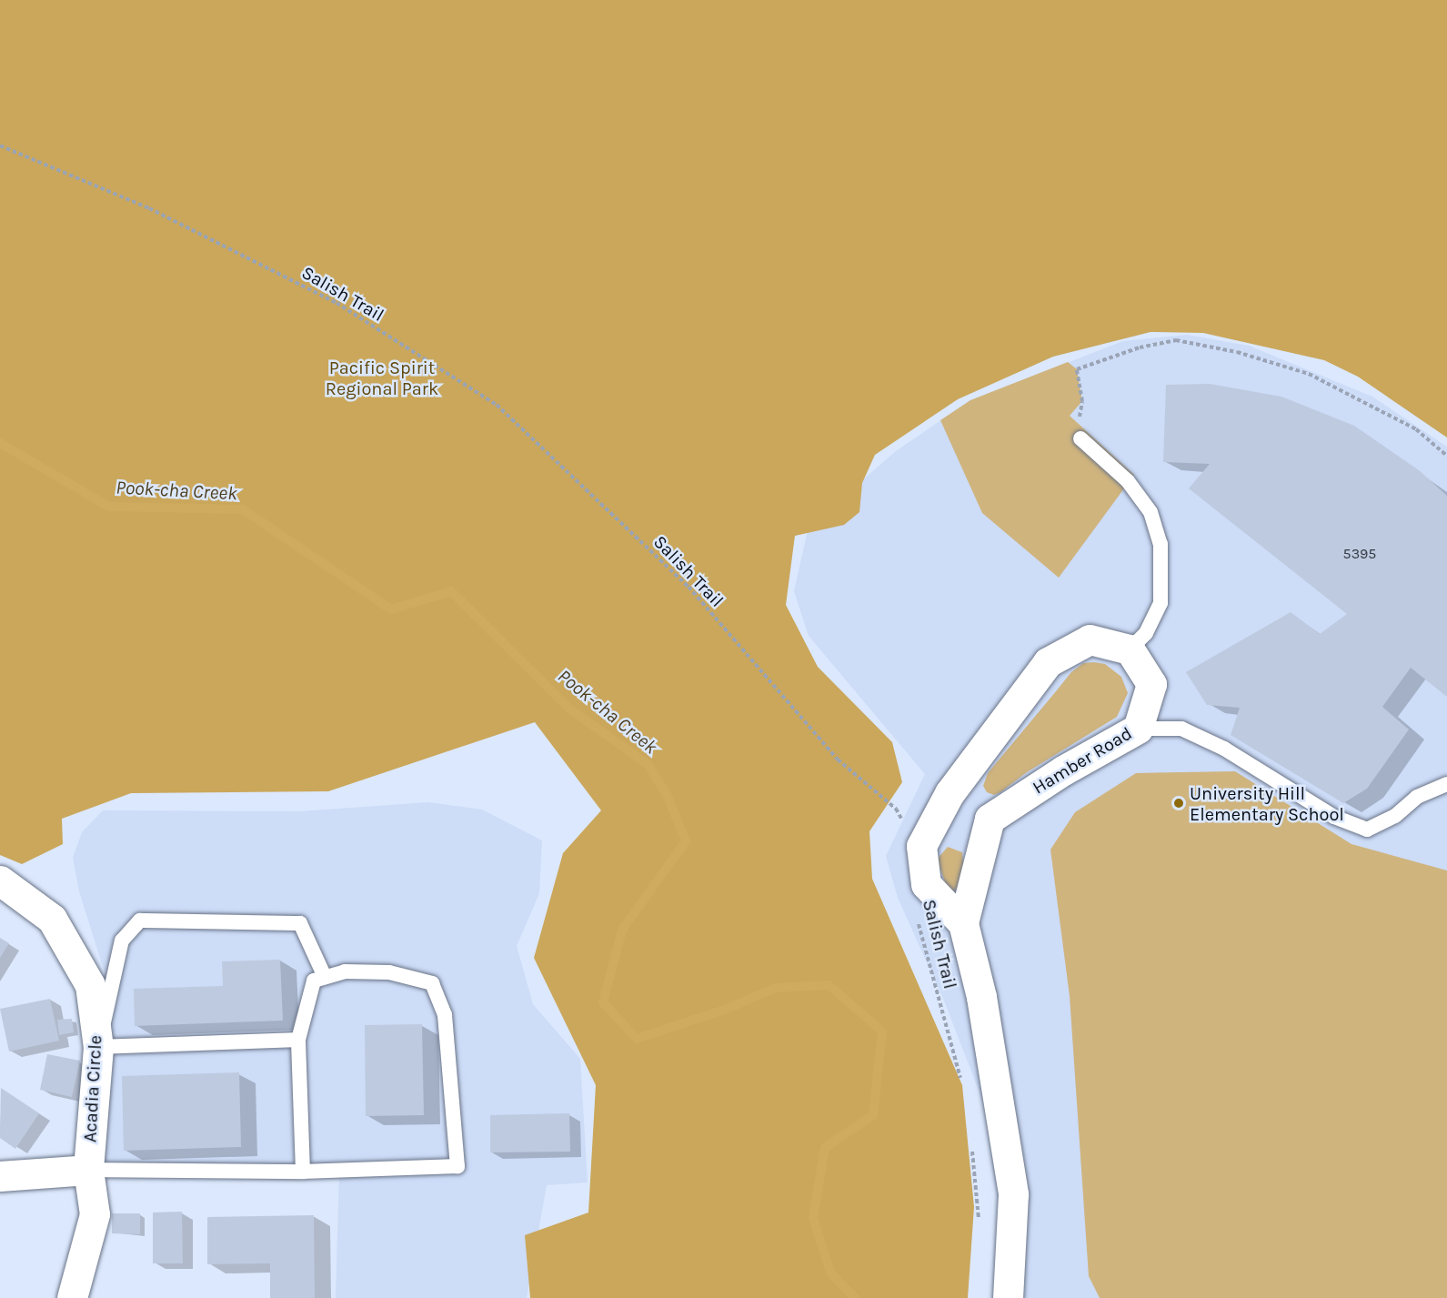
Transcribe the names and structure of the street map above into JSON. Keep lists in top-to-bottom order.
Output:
{
  "streets": {
    "street": ["Hamber Road", "Acadia Circle"],
    "path": ["Salish Trail"]
  },
  "water": ["Pook-cha Creek"],
  "parks": ["Pacific Spirit Regional Park"],
  "places": ["University Hill Elementary School"],
  "house_numbers": ["5395"]
}
